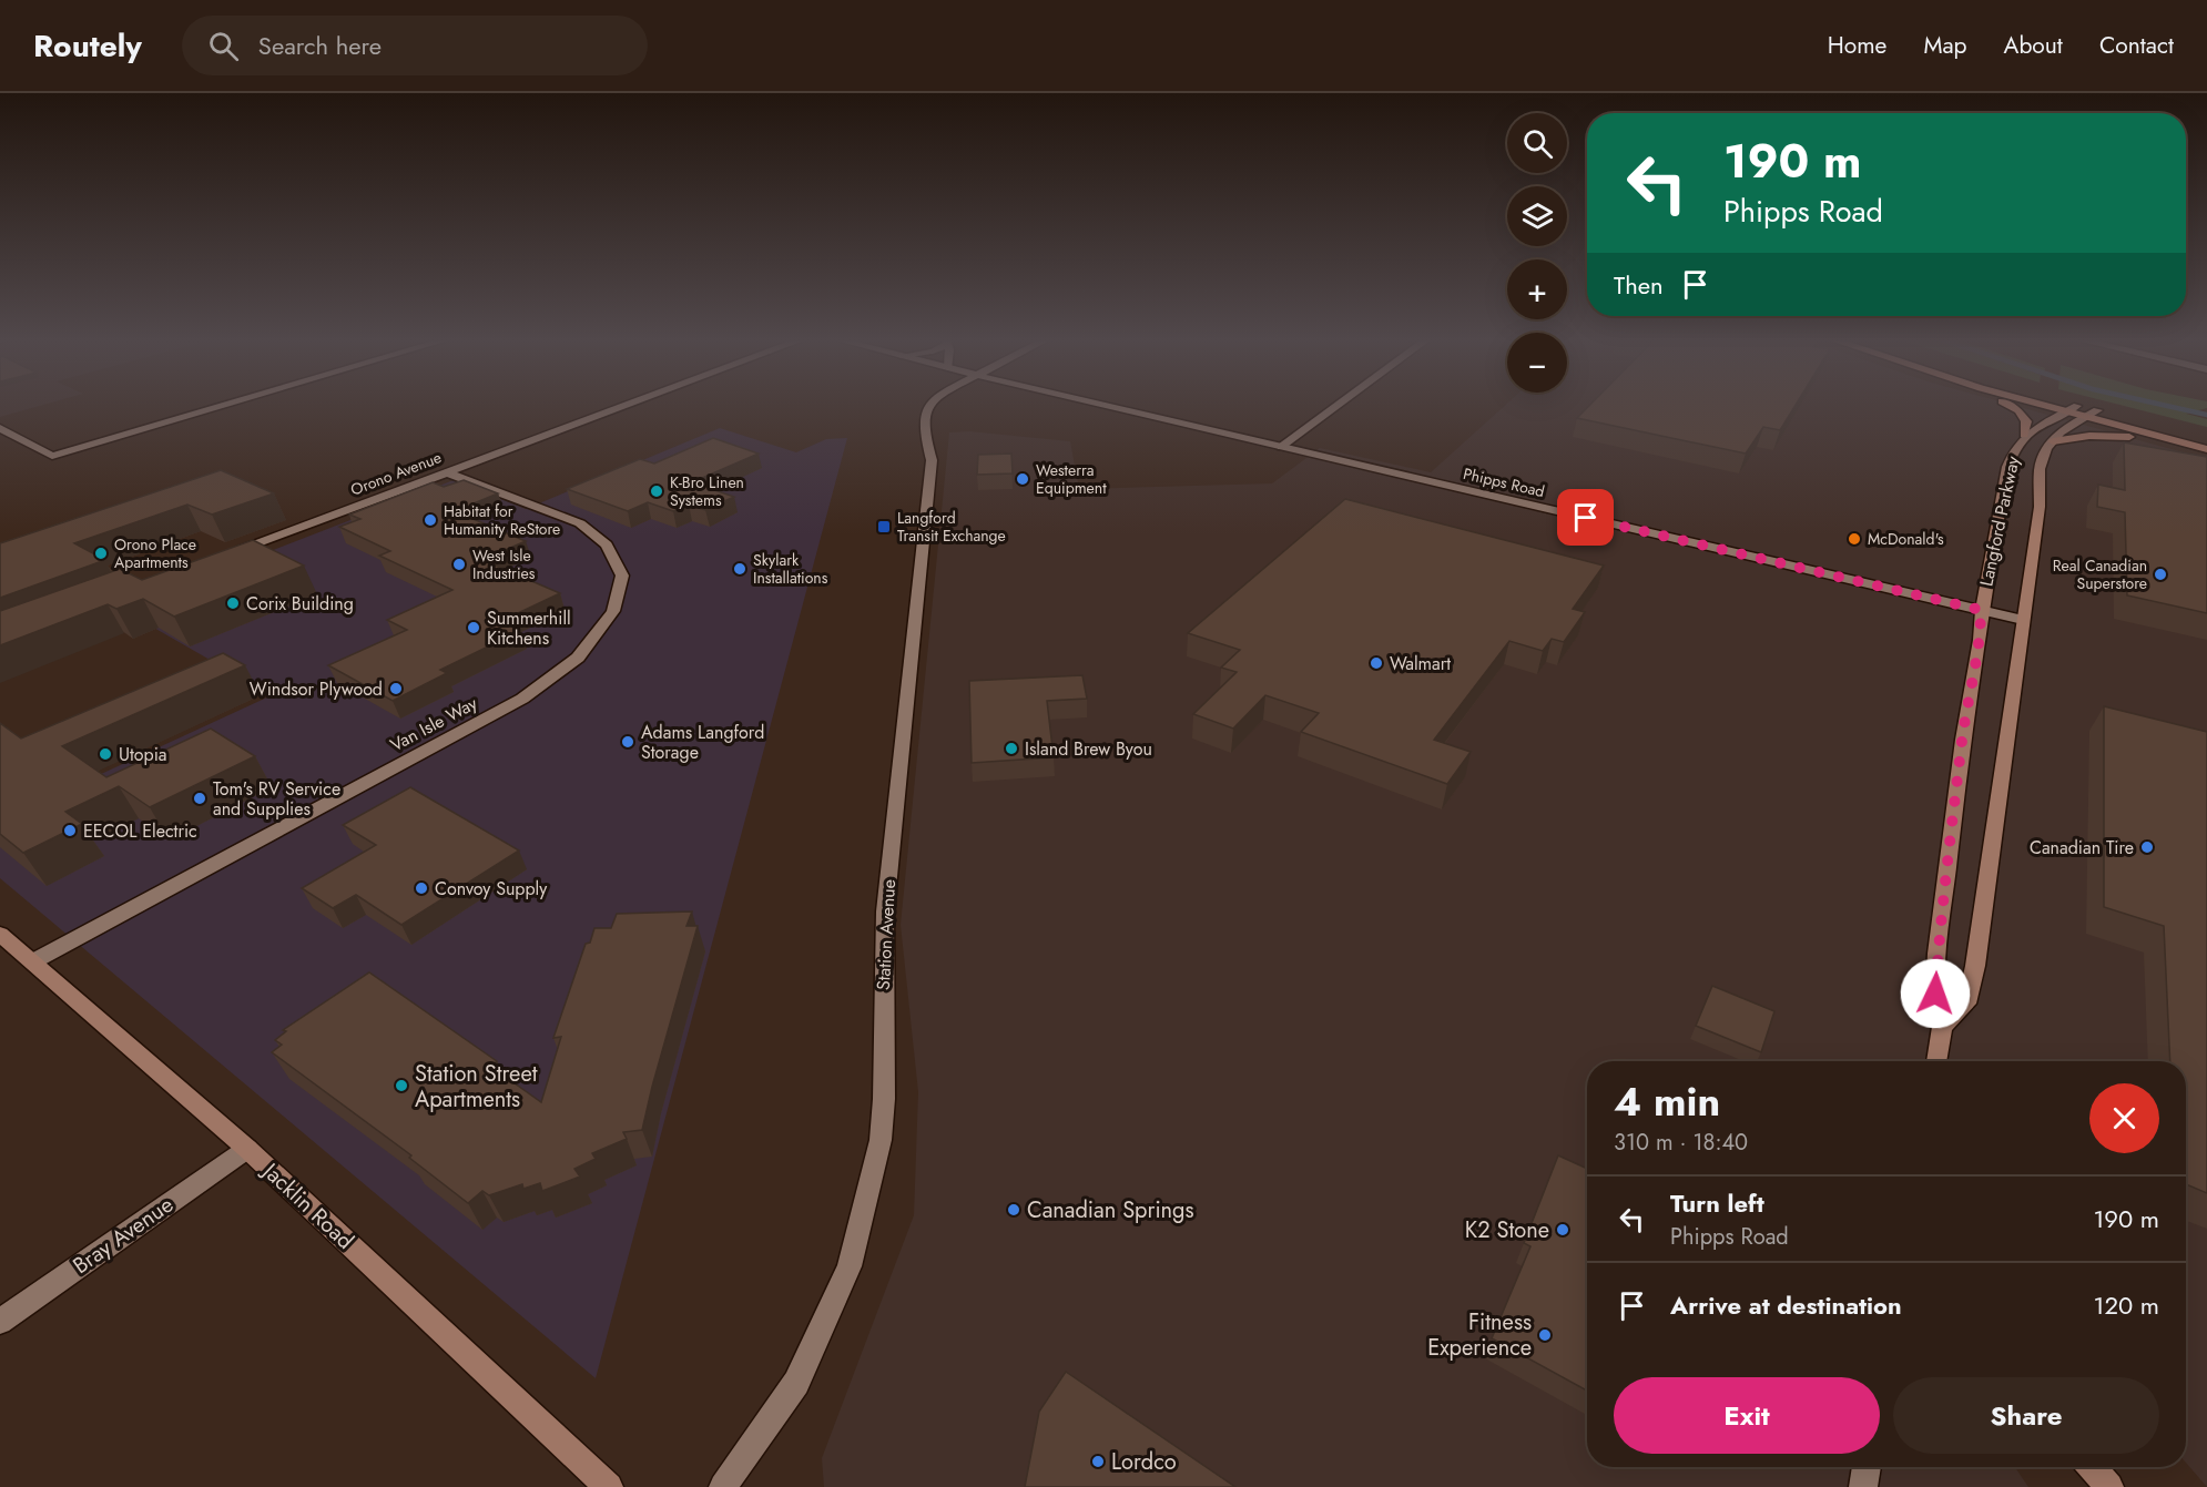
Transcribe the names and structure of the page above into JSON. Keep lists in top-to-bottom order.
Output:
{
  "streets": {
    "main road": ["Langford Parkway", "Jacklin Road"],
    "street": [
      "Orono Avenue",
      "Phipps Road",
      "Van Isle Way",
      "Station Avenue",
      "Bray Avenue"
    ]
  },
  "crossings": [
    ["Orono Avenue", "Van Isle Way"],
    ["Phipps Road", "Langford Parkway"],
    ["Van Isle Way", "Jacklin Road"],
    ["Jacklin Road", "Bray Avenue"]
  ],
  "places": {
    "other": [
      "Westerra Equipment",
      "K-Bro Linen Systems",
      "Habitat for Humanity ReStore",
      "McDonald's",
      "Orono Place Apartments",
      "West Isle Industries",
      "Skylark Installations",
      "Real Canadian Superstore",
      "Corix Building",
      "Summerhill Kitchens",
      "Walmart",
      "Windsor Plywood",
      "Adams Langford Storage",
      "Island Brew Byou",
      "Utopia",
      "Tom's RV Service and Supplies",
      "EECOL Electric",
      "Canadian Tire",
      "Convoy Supply",
      "Station Street Apartments",
      "Canadian Springs",
      "K2 Stone",
      "Fitness Experience",
      "Lordco"
    ],
    "transit": ["Langford Transit Exchange"]
  },
  "page": {
    "header": "Routely",
    "search": "Search here",
    "nav": [
      "Home",
      "Map",
      "About",
      "Contact"
    ],
    "map_buttons": ["+", "−"],
    "turn": ["190 m", "Phipps Road"],
    "then": "Then",
    "heading": ["4 min", "310 m · 18:40"],
    "list": [
      {
        "name": "Turn left",
        "note": "Phipps Road",
        "value": "190 m"
      },
      {
        "name": "Arrive at destination",
        "value": "120 m"
      }
    ],
    "buttons": ["Exit", "Share"]
  }
}
